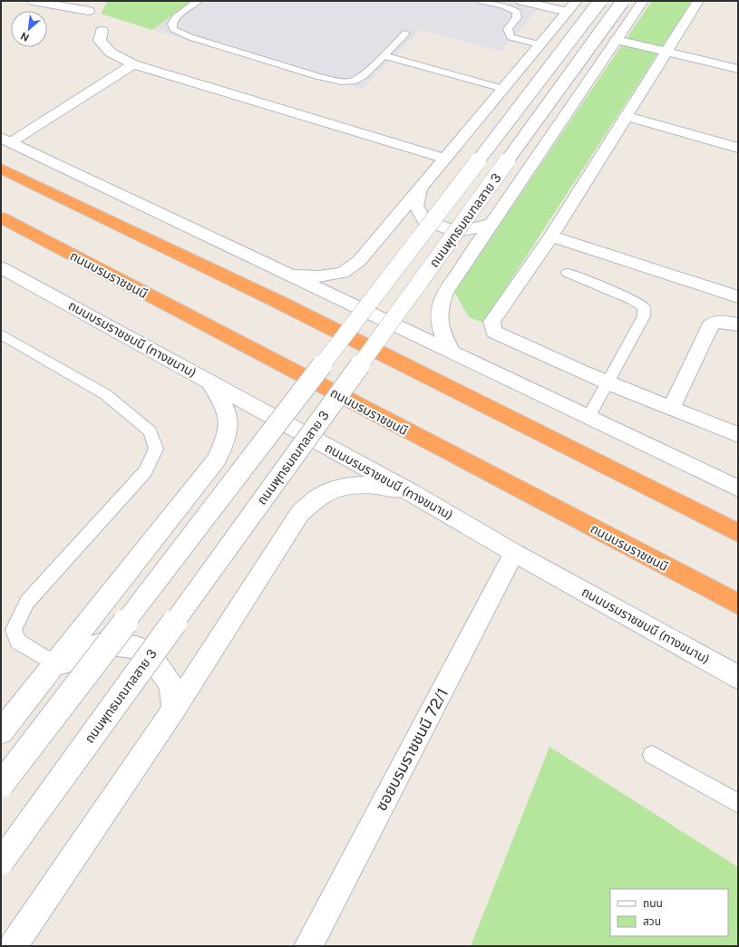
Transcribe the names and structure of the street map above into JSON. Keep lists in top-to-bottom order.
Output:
{
  "streets": {
    "highway": ["ถนนบรมราชชนนี"],
    "main road": ["ถนนพุทธมณฑลสาย 3", "ถนนบรมราชชนนี (ทางขนาน)", "ซอยบรมราชชนนี 72/1"]
  },
  "crossings": [
    ["ถนนบรมราชชนนี (ทางขนาน)", "ซอยบรมราชชนนี 72/1"]
  ],
  "legend": ["ถนน", "สวน"],
  "north": "bottom left"
}
